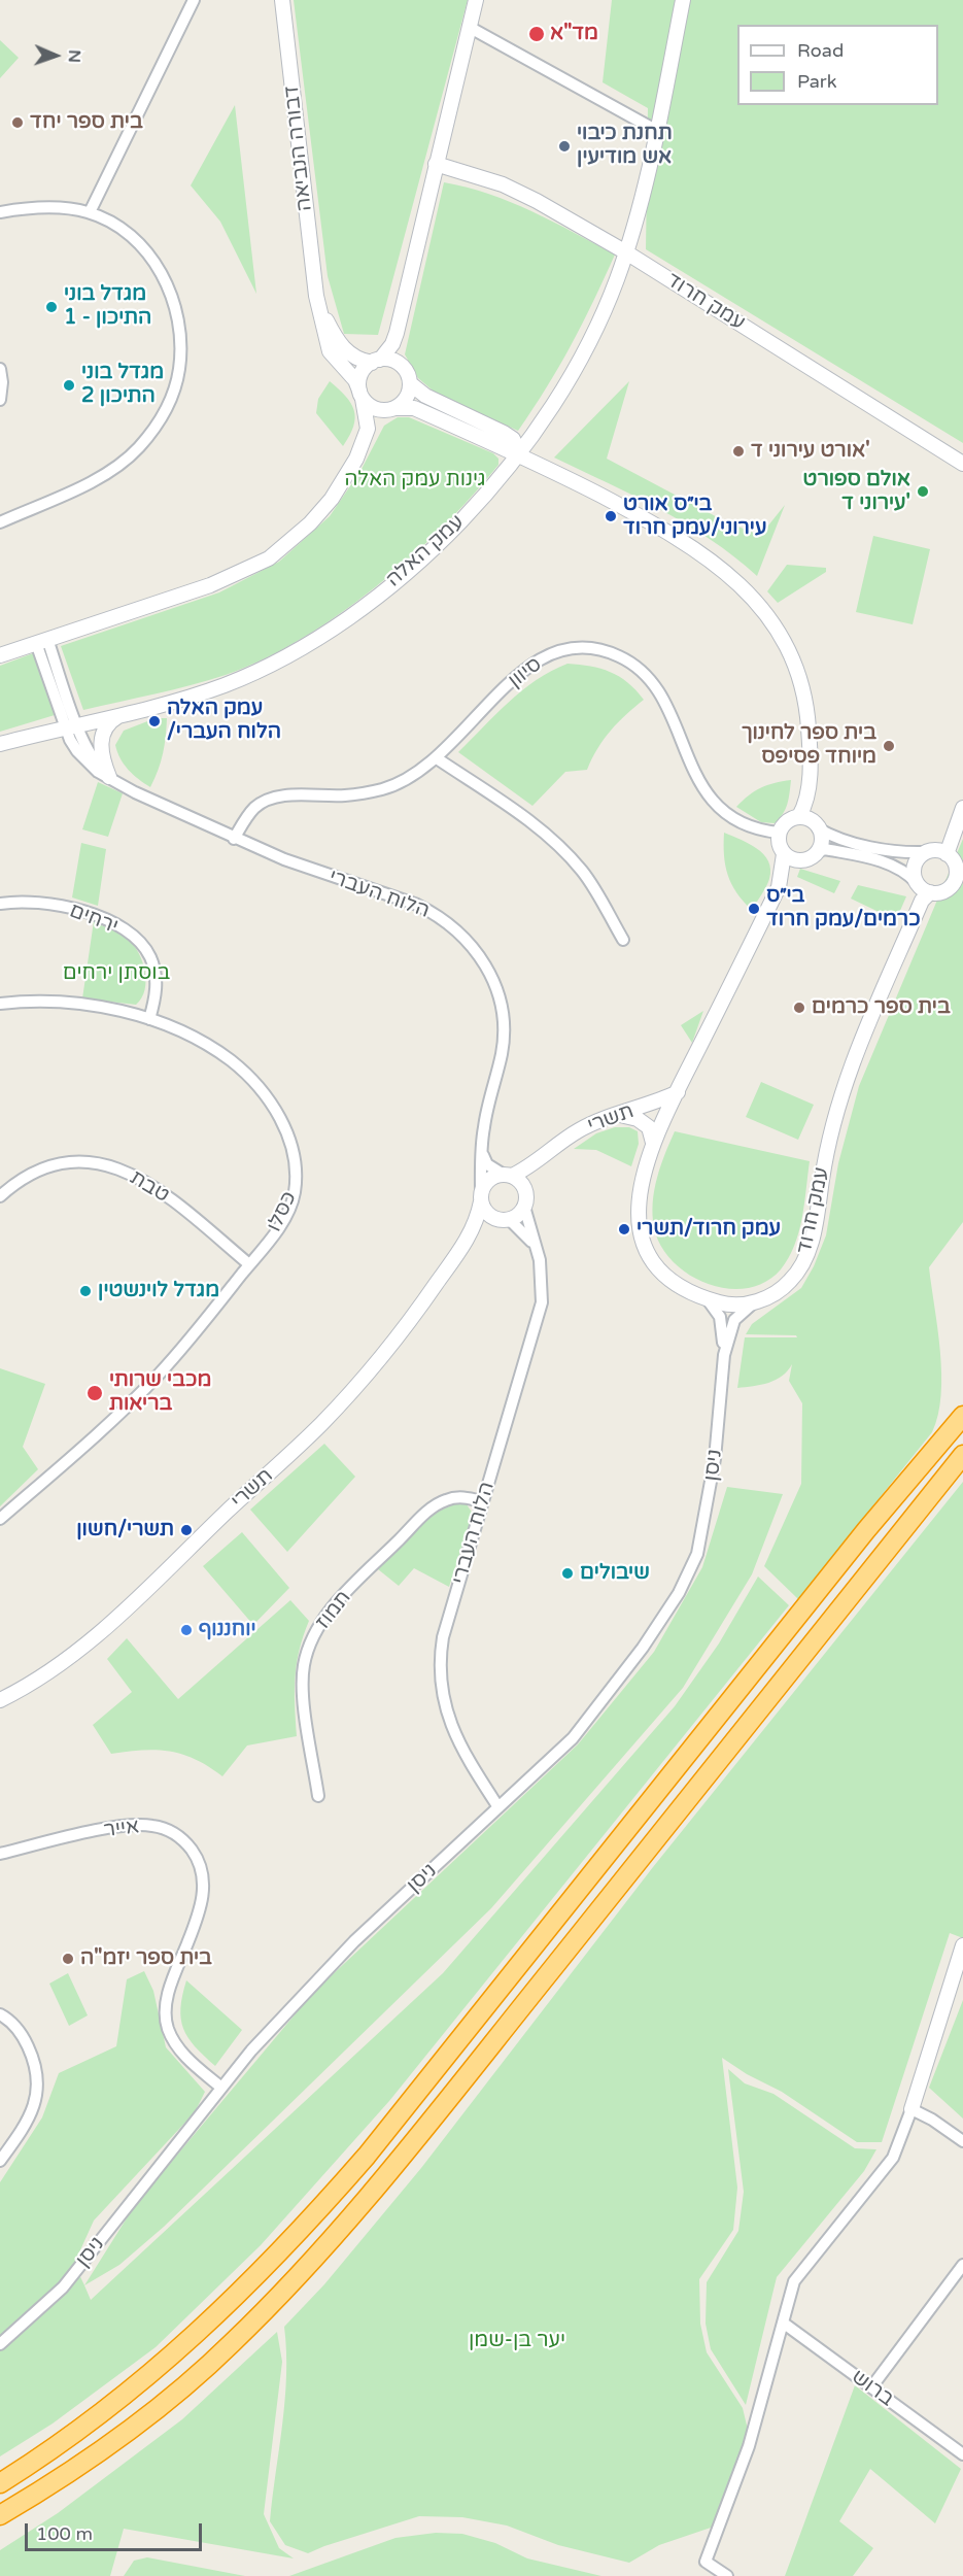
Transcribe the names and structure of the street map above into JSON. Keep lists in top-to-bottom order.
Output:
{
  "streets": {
    "street": [
      "דבורה הנביאה",
      "עמק חרוד",
      "עמק האלה",
      "סיוון",
      "הלוח העברי",
      "ירחים",
      "תשרי",
      "טבת",
      "כסלו",
      "ניסן",
      "תמוז",
      "אייר",
      "ברוש"
    ]
  },
  "crossings": [
    ["עמק חרוד", "עמק האלה"],
    ["עמק חרוד", "סיוון"],
    ["עמק חרוד", "תשרי"],
    ["עמק חרוד", "ניסן"],
    ["עמק האלה", "הלוח העברי"],
    ["סיוון", "הלוח העברי"],
    ["הלוח העברי", "תשרי"],
    ["הלוח העברי", "ניסן"],
    ["הלוח העברי", "תמוז"],
    ["ירחים", "כסלו"],
    ["טבת", "כסלו"],
    ["ניסן", "אייר"]
  ],
  "parks": ["גינות עמק האלה", "בוסתן ירחים", "יער בן-שמן"],
  "places": [
    "מד\"א",
    "בית ספר יחד",
    "תחנת כיבוי אש מודיעין",
    "מגדל בוני התיכון - 1",
    "מגדל בוני התיכון 2",
    "אורט עירוני ד'",
    "אולם ספורט עירוני ד'",
    "בי״ס אורט עירוני/עמק חרוד",
    "עמק האלה /הלוח העברי",
    "בית ספר לחינוך מיוחד פסיפס",
    "בי״ס כרמים/עמק חרוד",
    "בית ספר כרמים",
    "עמק חרוד/תשרי",
    "מגדל לוינשטין",
    "מכבי שרותי בריאות",
    "תשרי/חשון",
    "שיבולים",
    "יוחננוף",
    "בית ספר יזמ\"ה"
  ],
  "legend": ["Road", "Park"],
  "scale_bar": "100 m",
  "north": "right"
}
